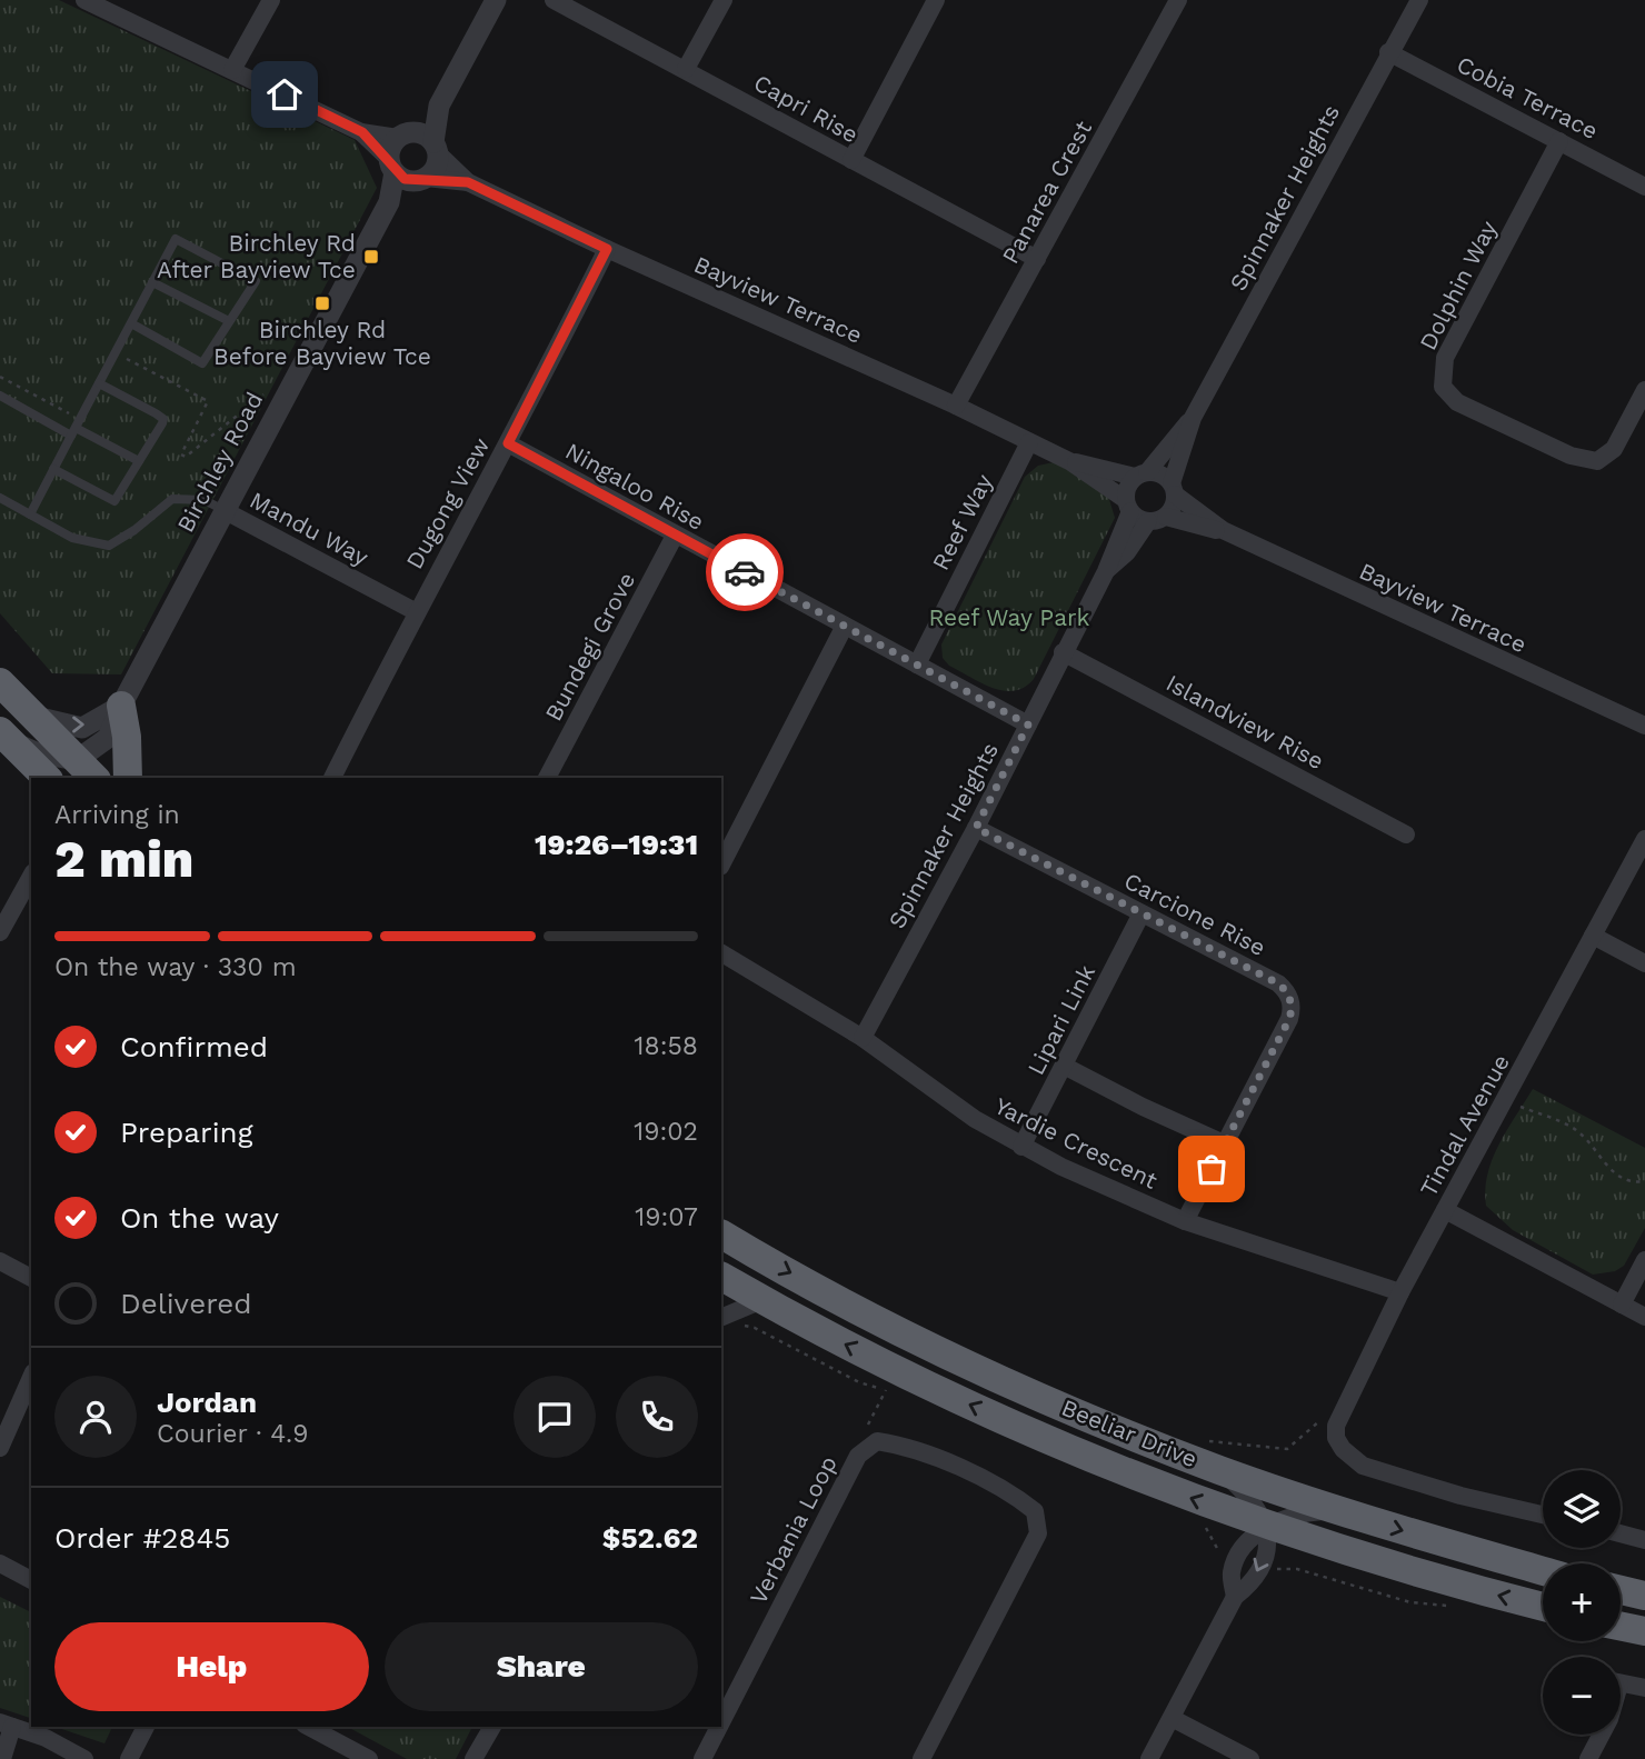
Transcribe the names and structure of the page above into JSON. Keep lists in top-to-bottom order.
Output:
{
  "streets": {
    "highway": ["Beeliar Drive"],
    "street": [
      "Cobia Terrace",
      "Capri Rise",
      "Panarea Crest",
      "Spinnaker Heights",
      "Dolphin Way",
      "Bayview Terrace",
      "Birchley Road",
      "Ningaloo Rise",
      "Dugong View",
      "Reef Way",
      "Mandu Way",
      "Bundegi Grove",
      "Islandview Rise",
      "Carcione Rise",
      "Lipari Link",
      "Tindal Avenue",
      "Yardie Crescent",
      "Verbania Loop"
    ]
  },
  "crossings": [
    ["Cobia Terrace", "Spinnaker Heights"],
    ["Cobia Terrace", "Dolphin Way"],
    ["Capri Rise", "Panarea Crest"],
    ["Panarea Crest", "Bayview Terrace"],
    ["Spinnaker Heights", "Bayview Terrace"],
    ["Spinnaker Heights", "Ningaloo Rise"],
    ["Spinnaker Heights", "Islandview Rise"],
    ["Spinnaker Heights", "Carcione Rise"],
    ["Spinnaker Heights", "Yardie Crescent"],
    ["Bayview Terrace", "Birchley Road"],
    ["Bayview Terrace", "Dugong View"],
    ["Bayview Terrace", "Reef Way"],
    ["Birchley Road", "Mandu Way"],
    ["Ningaloo Rise", "Dugong View"],
    ["Ningaloo Rise", "Reef Way"],
    ["Ningaloo Rise", "Bundegi Grove"],
    ["Dugong View", "Mandu Way"],
    ["Carcione Rise", "Lipari Link"],
    ["Carcione Rise", "Yardie Crescent"],
    ["Lipari Link", "Yardie Crescent"],
    ["Tindal Avenue", "Yardie Crescent"]
  ],
  "parks": ["Reef Way Park"],
  "places": {
    "transit": ["Birchley Rd After Bayview Tce", "Birchley Rd Before Bayview Tce"]
  },
  "page": {
    "heading": ["2 min", "Arriving in", "19:26–19:31"],
    "panel": [
      "Jordan",
      "Courier · 4.9",
      "Order #2845",
      "$52.62"
    ],
    "bar": "On the way · 330 m",
    "list": [
      ["Confirmed", "18:58"],
      ["Preparing", "19:02"],
      ["On the way", "19:07"],
      "Delivered"
    ],
    "map_buttons": ["+", "−"],
    "buttons": ["Help", "Share"]
  }
}
